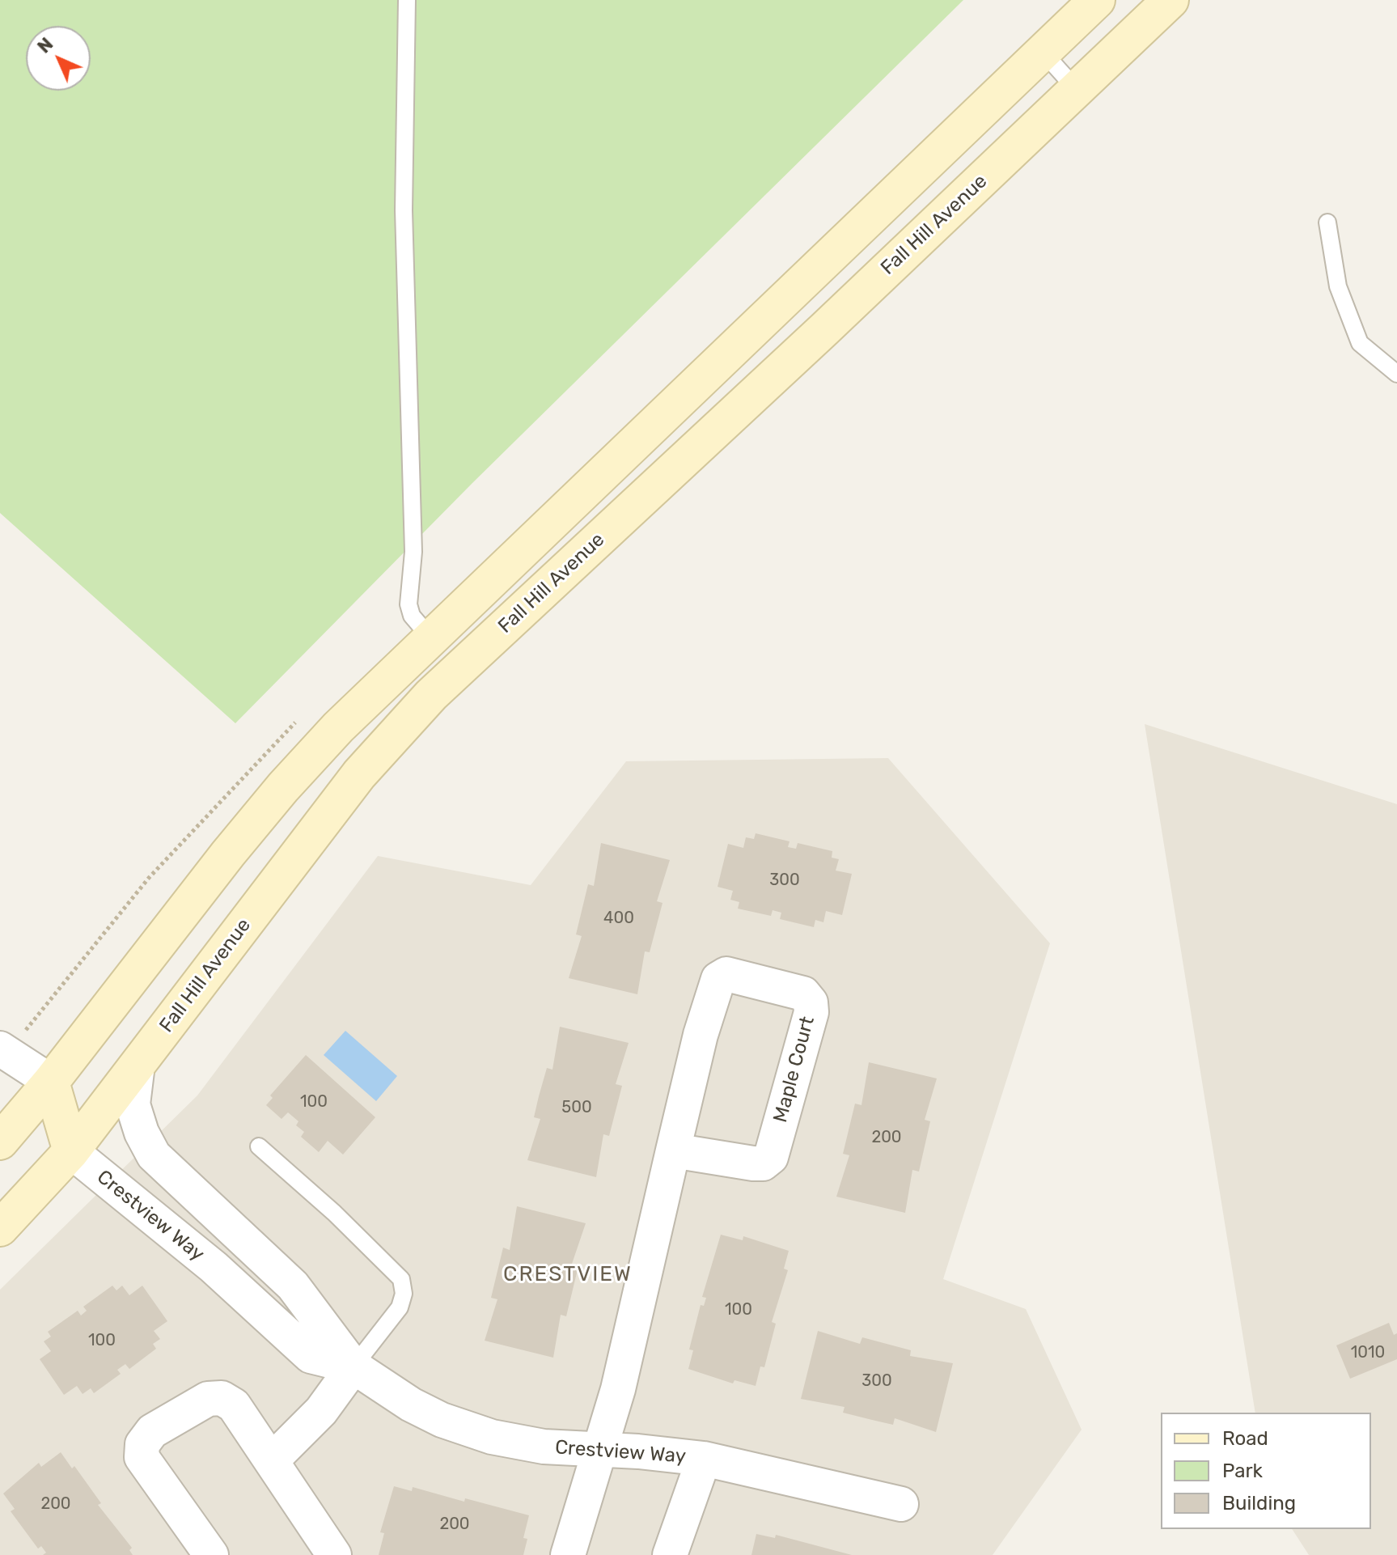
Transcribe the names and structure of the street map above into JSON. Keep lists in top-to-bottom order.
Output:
{
  "streets": {
    "main road": ["Fall Hill Avenue"],
    "street": ["Maple Court", "Crestview Way"]
  },
  "crossings": [
    ["Fall Hill Avenue", "Crestview Way"],
    ["Maple Court", "Crestview Way"]
  ],
  "districts": ["CRESTVIEW"],
  "house_numbers": [
    "300",
    "400",
    "100",
    "500",
    "200",
    "100",
    "100",
    "1010",
    "300",
    "200",
    "200"
  ],
  "legend": ["Road", "Park", "Building"],
  "north": "top left"
}
